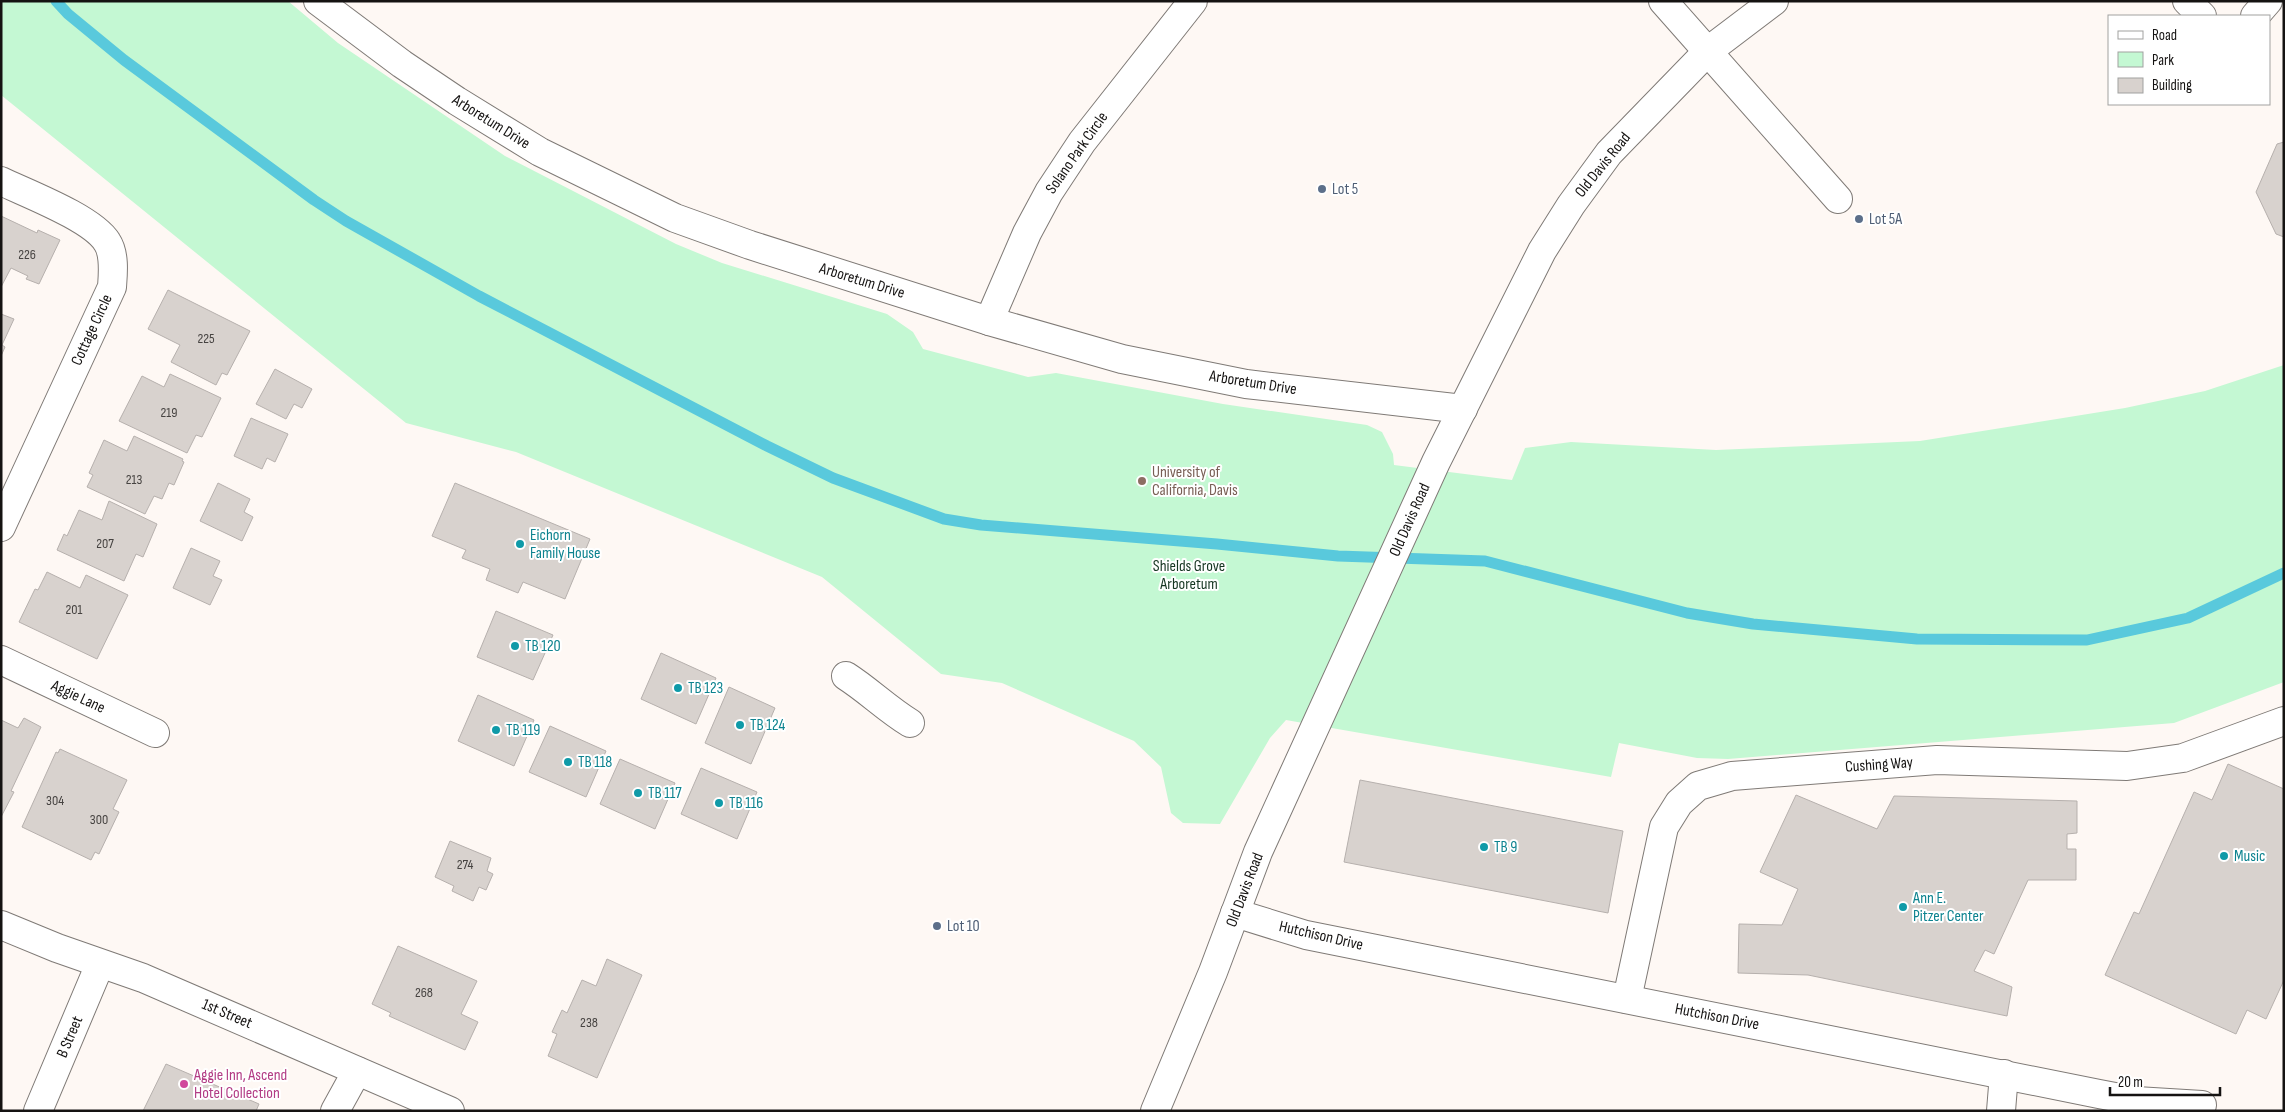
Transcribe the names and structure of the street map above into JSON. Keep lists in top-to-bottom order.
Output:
{
  "streets": {
    "street": [
      "Arboretum Drive",
      "Solano Park Circle",
      "Old Davis Road",
      "Cottage Circle",
      "Aggie Lane",
      "Cushing Way",
      "Hutchison Drive",
      "1st Street",
      "B Street"
    ]
  },
  "crossings": [
    ["Arboretum Drive", "Solano Park Circle"],
    ["Arboretum Drive", "Old Davis Road"],
    ["Old Davis Road", "Hutchison Drive"],
    ["Cushing Way", "Hutchison Drive"],
    ["1st Street", "B Street"]
  ],
  "parks": ["Shields Grove Arboretum"],
  "places": [
    "Lot 5",
    "Lot 5A",
    "University of California, Davis",
    "Eichorn Family House",
    "TB 120",
    "TB 123",
    "TB 124",
    "TB 119",
    "TB 118",
    "TB 117",
    "TB 116",
    "TB 9",
    "Music",
    "Ann E. Pitzer Center",
    "Lot 10",
    "Aggie Inn, Ascend Hotel Collection"
  ],
  "house_numbers": [
    "226",
    "225",
    "219",
    "213",
    "207",
    "201",
    "304",
    "300",
    "274",
    "268",
    "238"
  ],
  "legend": ["Road", "Park", "Building"],
  "scale_bar": "20 m"
}
